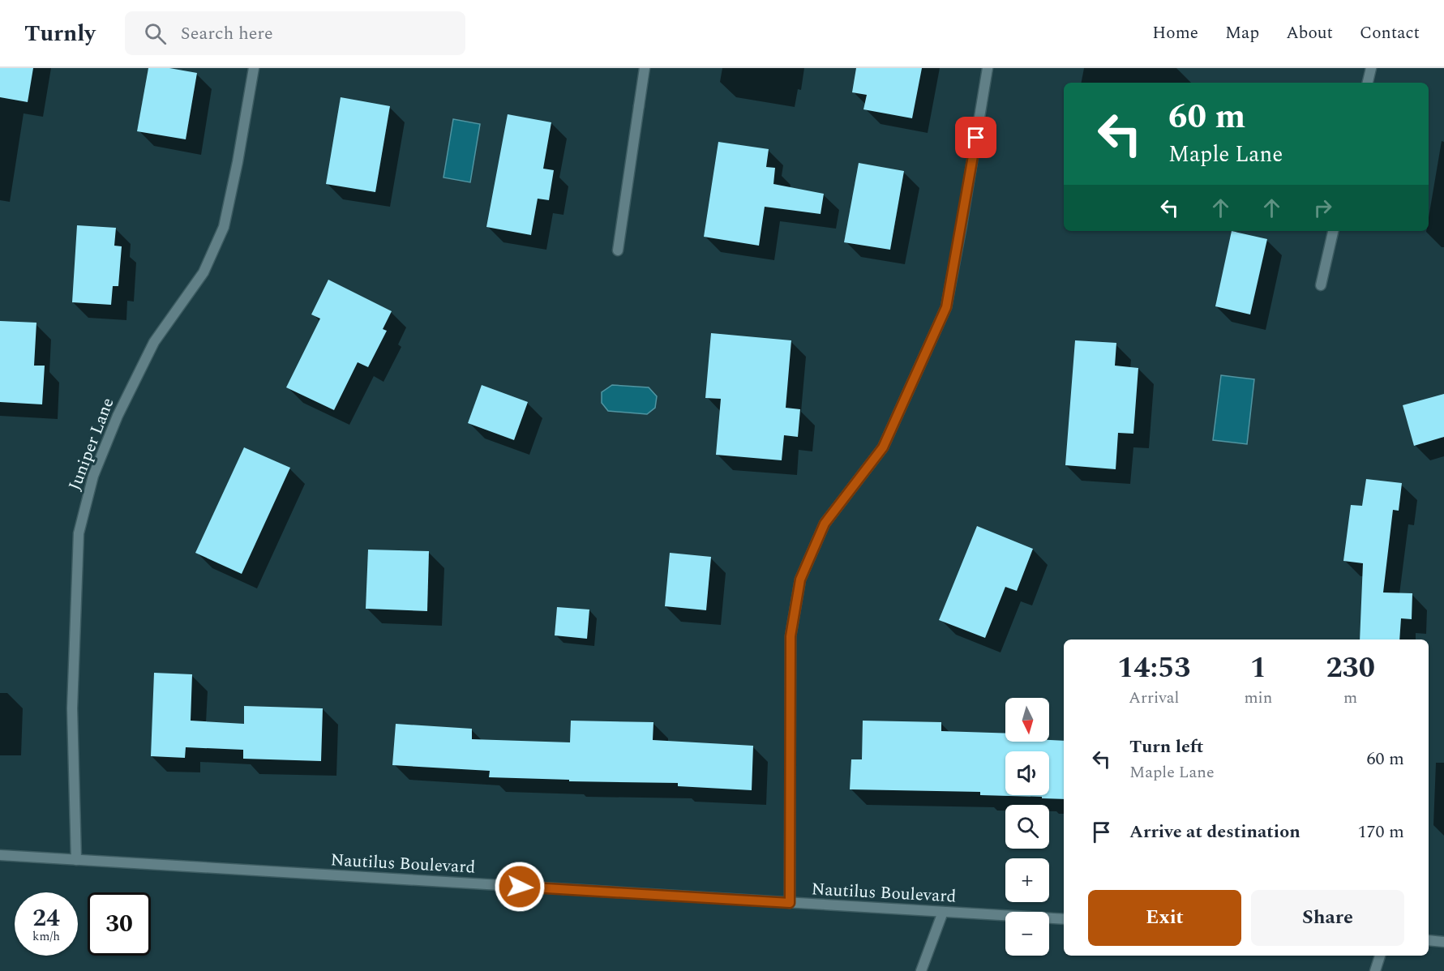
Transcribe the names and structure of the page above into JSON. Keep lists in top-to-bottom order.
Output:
{
  "streets": {
    "street": ["Juniper Lane", "Nautilus Boulevard"]
  },
  "crossings": [
    ["Juniper Lane", "Nautilus Boulevard"]
  ],
  "north": "bottom",
  "page": {
    "header": "Turnly",
    "search": "Search here",
    "nav": [
      "Home",
      "Map",
      "About",
      "Contact"
    ],
    "turn": ["60 m", "Maple Lane"],
    "eta": [
      "14:53",
      "Arrival",
      "1",
      "min",
      "230",
      "m"
    ],
    "map_buttons": ["+", "−"],
    "list": [
      {
        "name": "Turn left",
        "note": "Maple Lane",
        "value": "60 m"
      },
      {
        "name": "Arrive at destination",
        "value": "170 m"
      }
    ],
    "buttons": ["Exit", "Share"],
    "speed": "24 km/h",
    "limit": "30"
  }
}
